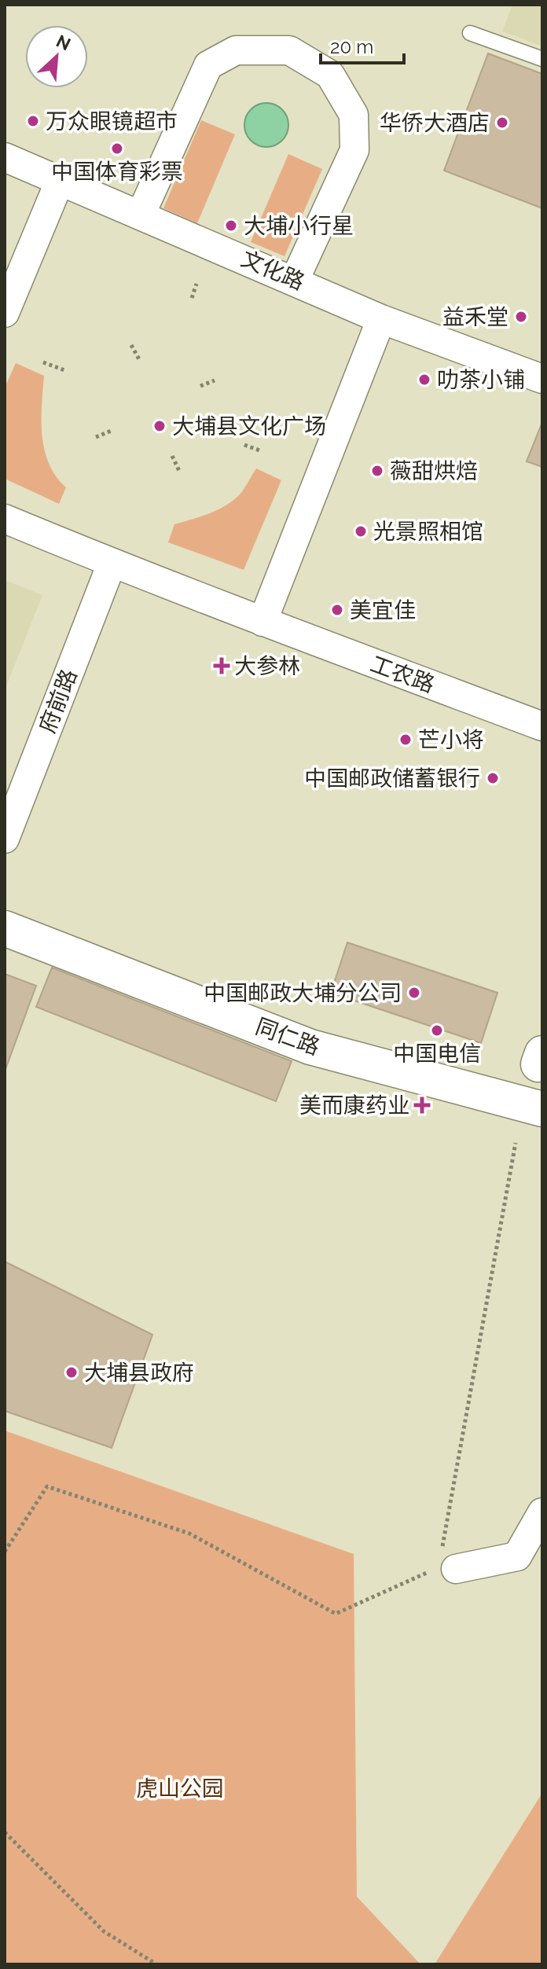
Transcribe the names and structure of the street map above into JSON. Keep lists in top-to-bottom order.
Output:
{
  "streets": {
    "main road": ["同仁路"],
    "street": ["文化路", "工农路", "府前路"]
  },
  "crossings": [
    ["工农路", "府前路"]
  ],
  "parks": ["虎山公园"],
  "places": {
    "other": [
      "万众眼镜超市",
      "华侨大酒店",
      "中国体育彩票",
      "大埔小行星",
      "益禾堂",
      "叻茶小铺",
      "大埔县文化广场",
      "薇甜烘焙",
      "光景照相馆",
      "美宜佳",
      "芒小将",
      "中国邮政储蓄银行",
      "中国邮政大埔分公司",
      "中国电信",
      "大埔县政府"
    ],
    "health": ["大参林", "美而康药业"]
  },
  "scale_bar": "20 m",
  "north": "top right"
}
